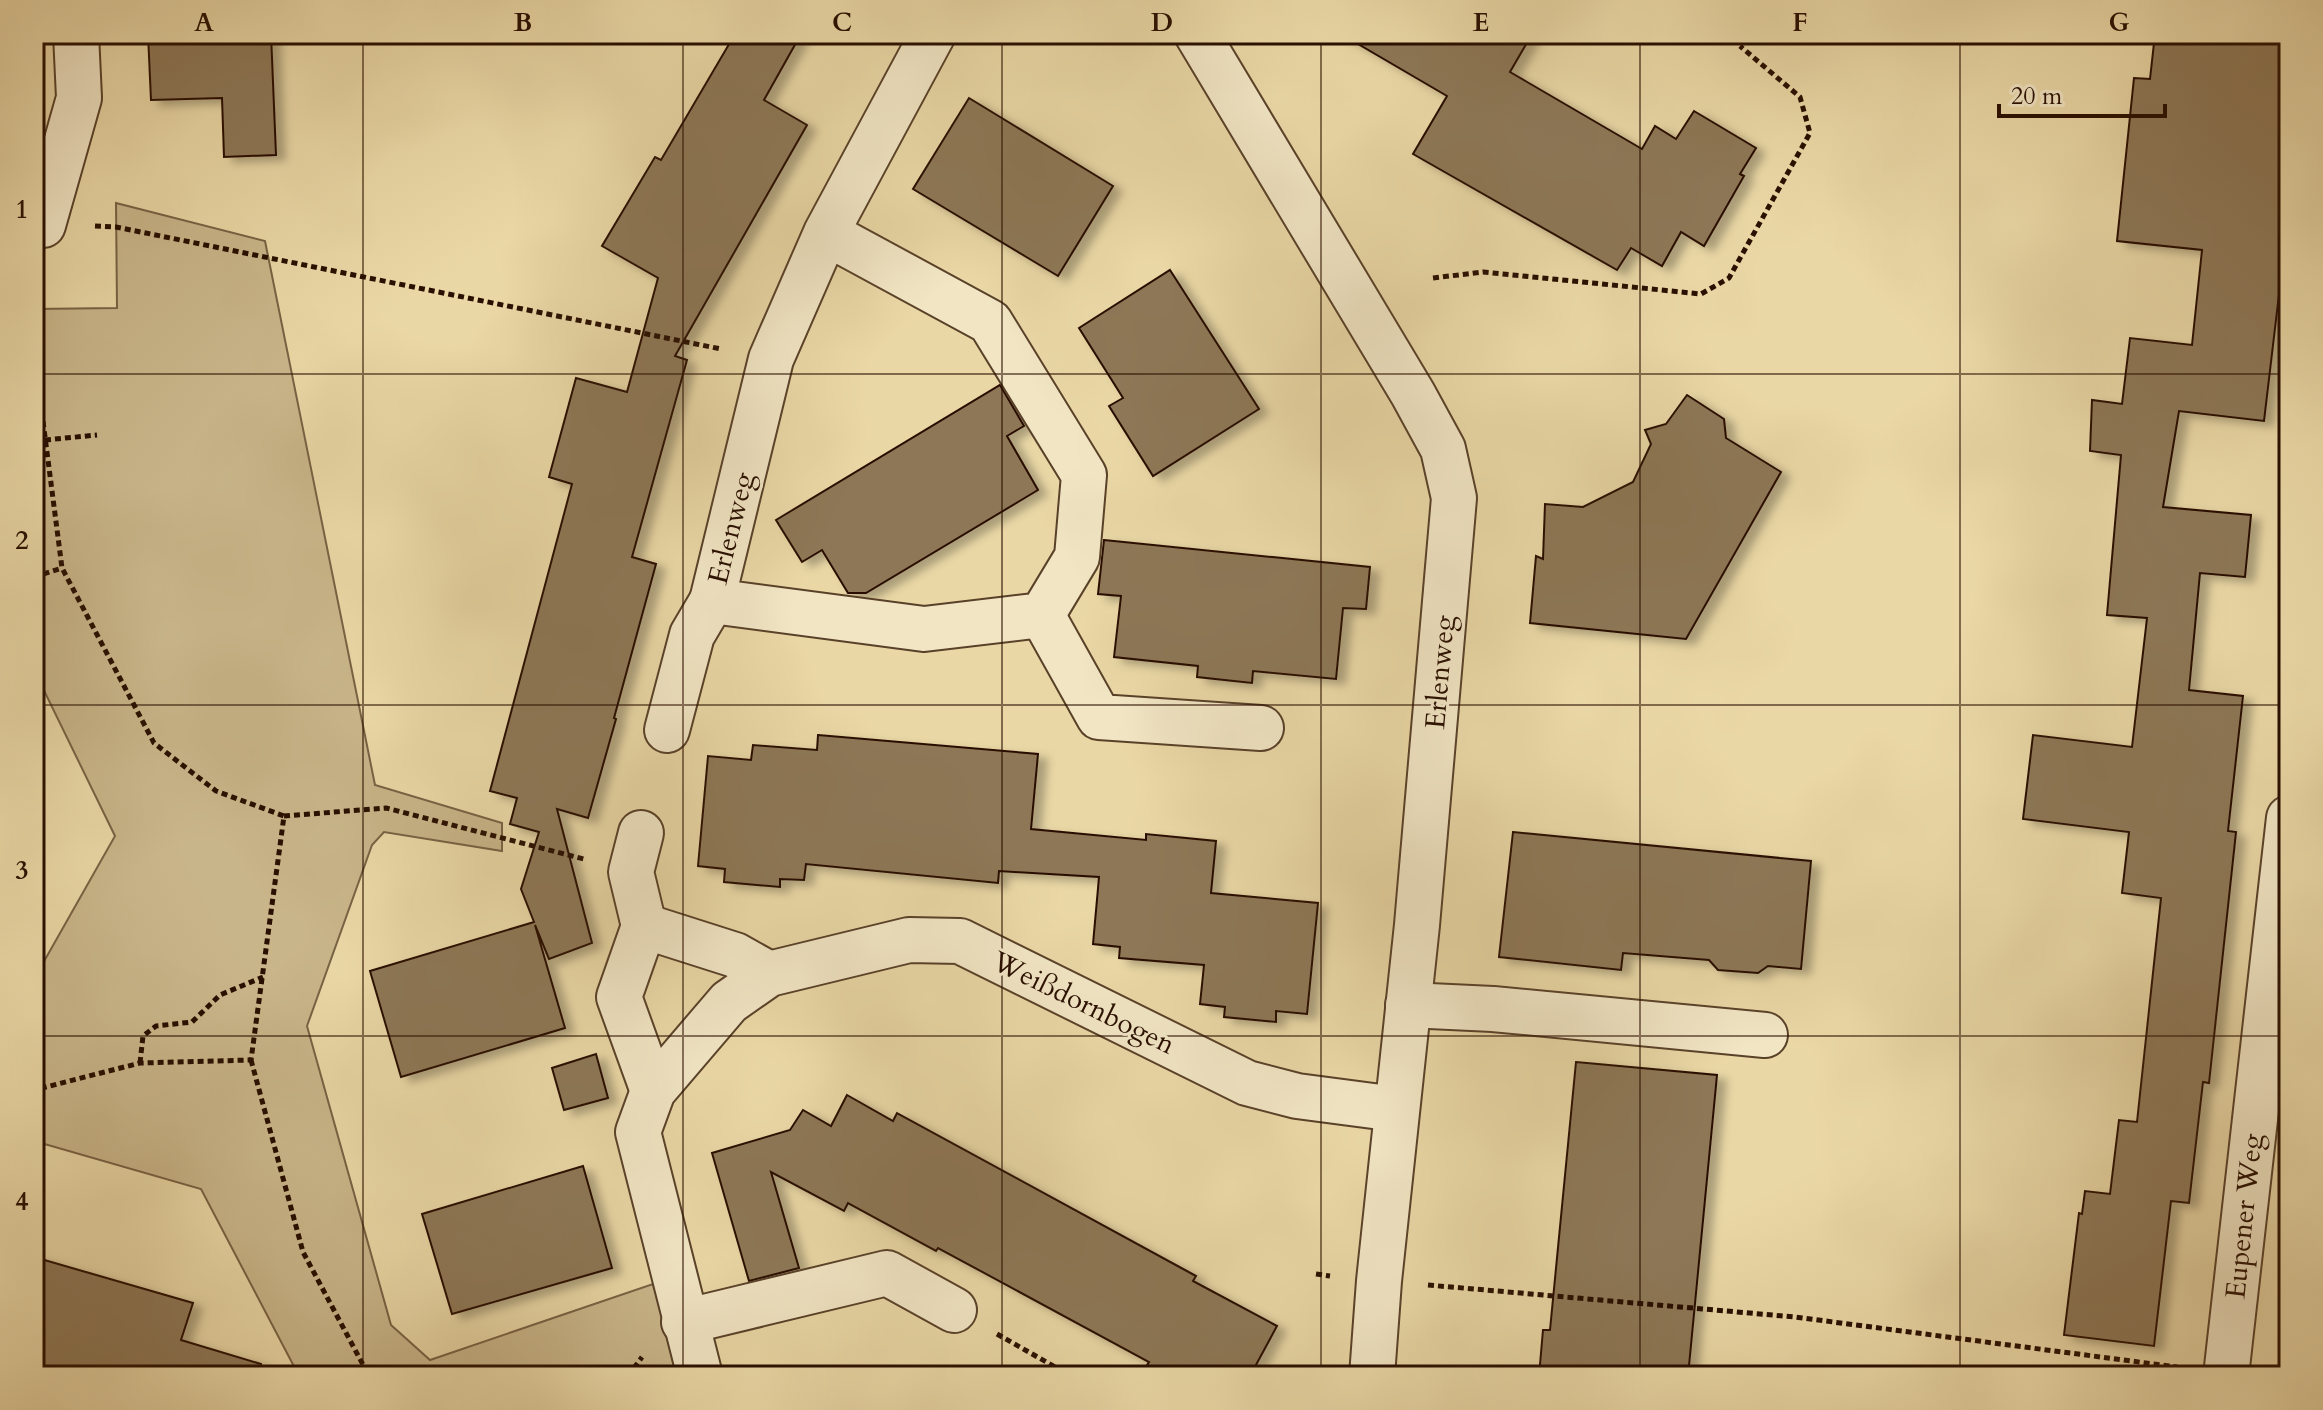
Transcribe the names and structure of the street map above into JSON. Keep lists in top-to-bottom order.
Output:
{
  "streets": {
    "street": ["Erlenweg", "Weißdornbogen", "Eupener Weg"]
  },
  "crossings": [
    ["Erlenweg", "Weißdornbogen"]
  ],
  "scale_bar": "20 m",
  "grid": {
    "columns": [
      "A",
      "B",
      "C",
      "D",
      "E",
      "F",
      "G"
    ],
    "rows": [
      "1",
      "2",
      "3",
      "4"
    ]
  }
}
